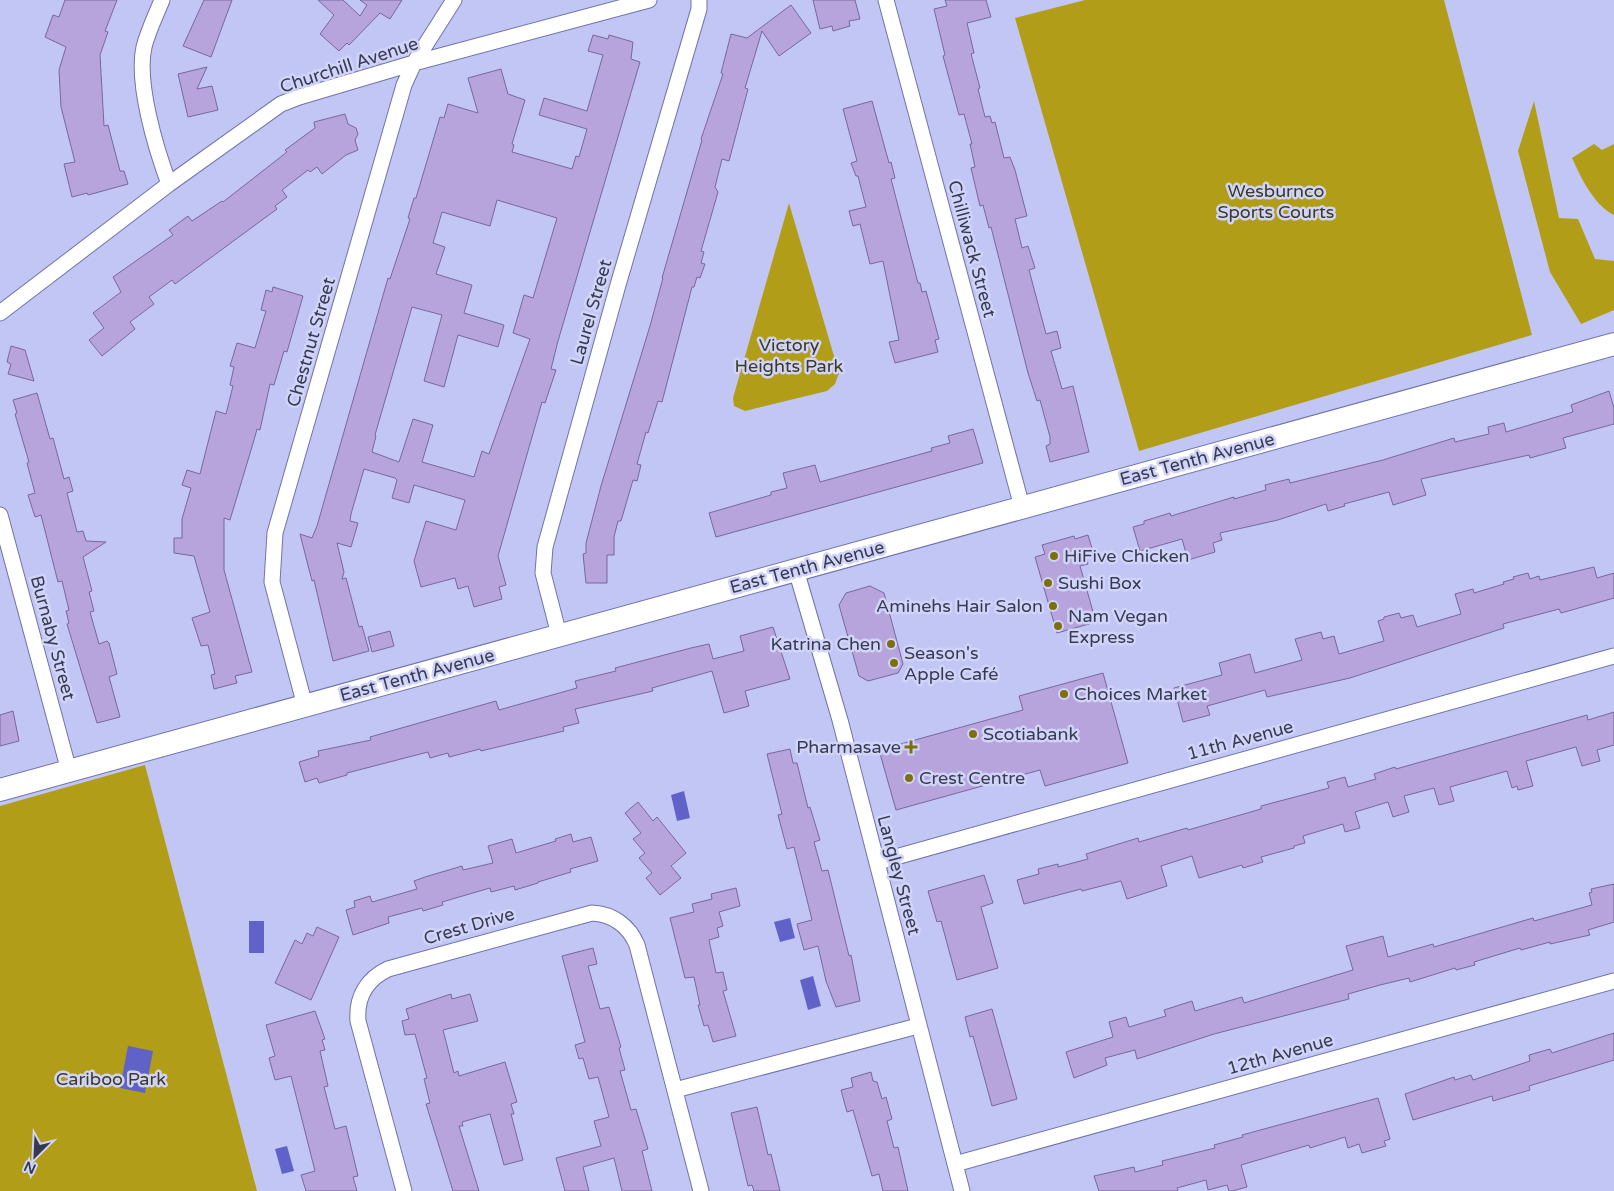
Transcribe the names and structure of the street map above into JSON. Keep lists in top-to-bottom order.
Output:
{
  "streets": {
    "main road": ["East Tenth Avenue"],
    "street": [
      "Churchill Avenue",
      "Chilliwack Street",
      "Laurel Street",
      "Chestnut Street",
      "Burnaby Street",
      "11th Avenue",
      "Langley Street",
      "Crest Drive",
      "12th Avenue"
    ]
  },
  "crossings": [
    ["Churchill Avenue", "Chestnut Street"],
    ["Chilliwack Street", "East Tenth Avenue"],
    ["Laurel Street", "East Tenth Avenue"],
    ["Chestnut Street", "East Tenth Avenue"],
    ["East Tenth Avenue", "Burnaby Street"],
    ["East Tenth Avenue", "Langley Street"],
    ["11th Avenue", "Langley Street"],
    ["Langley Street", "12th Avenue"]
  ],
  "parks": ["Wesburnco Sports Courts", "Victory Heights Park", "Cariboo Park"],
  "places": {
    "other": [
      "HiFive Chicken",
      "Sushi Box",
      "Aminehs Hair Salon",
      "Nam Vegan Express",
      "Katrina Chen",
      "Season's Apple Café",
      "Choices Market",
      "Scotiabank",
      "Crest Centre"
    ],
    "health": ["Pharmasave"]
  },
  "north": "bottom left"
}
